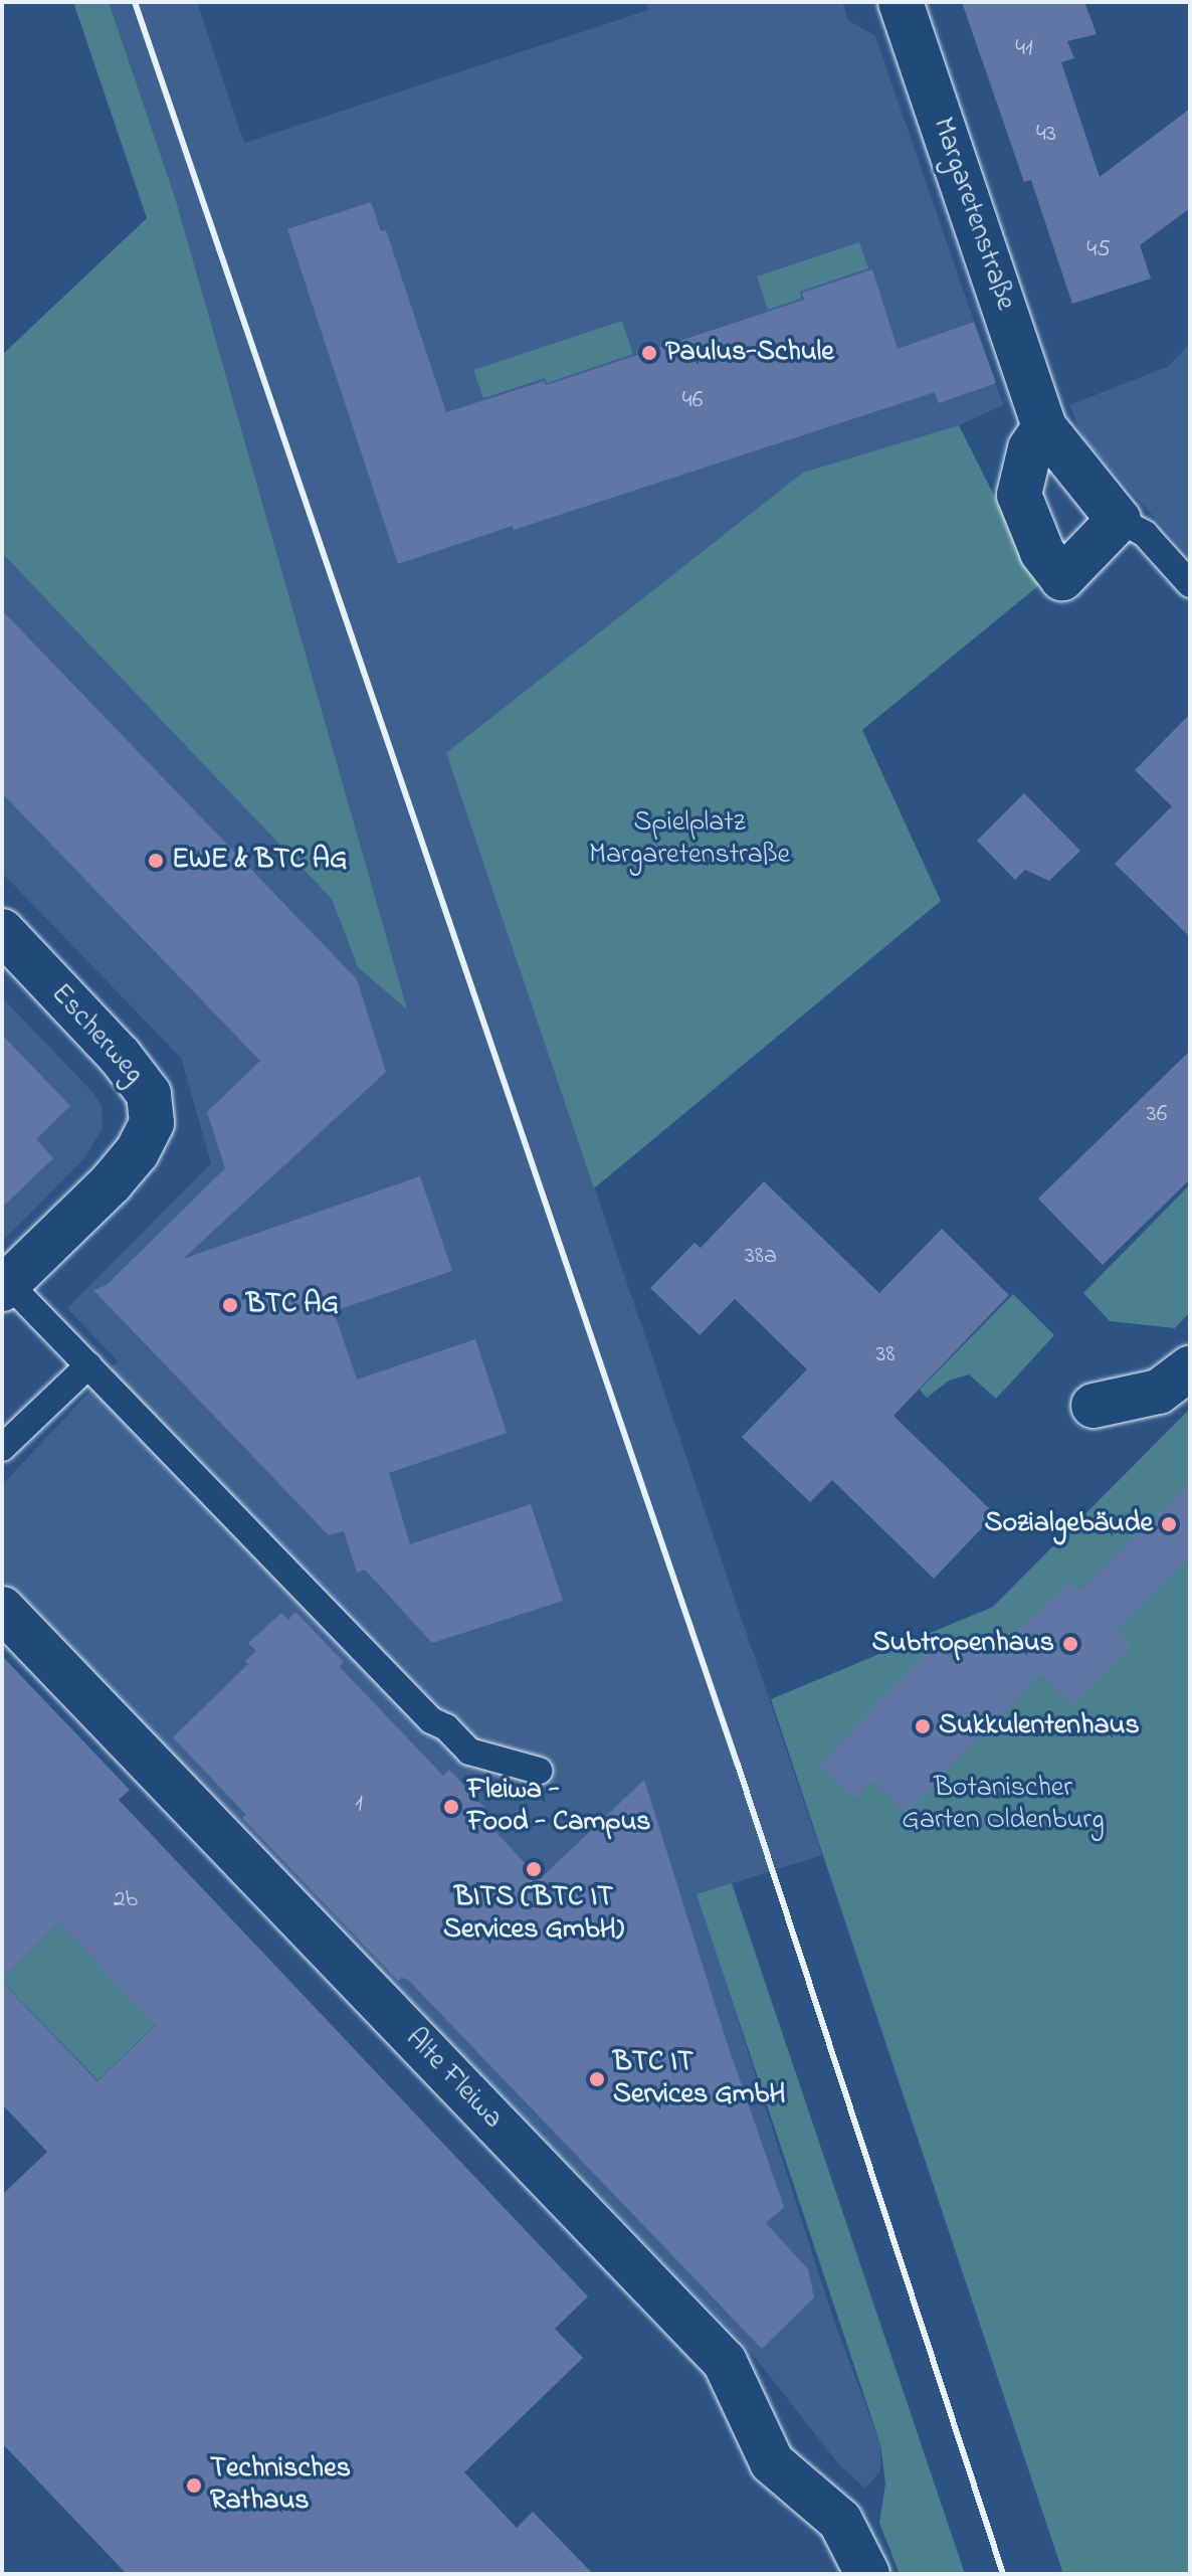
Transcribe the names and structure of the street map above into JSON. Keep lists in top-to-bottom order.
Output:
{
  "streets": {
    "street": ["Margaretenstraße", "Escherweg", "Alte Fleiwa"]
  },
  "parks": ["Spielplatz Margaretenstraße", "Botanischer Garten Oldenburg"],
  "places": [
    "Paulus-Schule",
    "EWE & BTC AG",
    "BTC AG",
    "Sozialgebäude",
    "Subtropenhaus",
    "Sukkulentenhaus",
    "Fleiwa - Food - Campus",
    "BITS (BTC IT Services GmbH)",
    "BTC IT Services GmbH",
    "Technisches Rathaus"
  ],
  "house_numbers": [
    "41",
    "43",
    "45",
    "46",
    "36",
    "38a",
    "38",
    "1",
    "2b"
  ]
}
